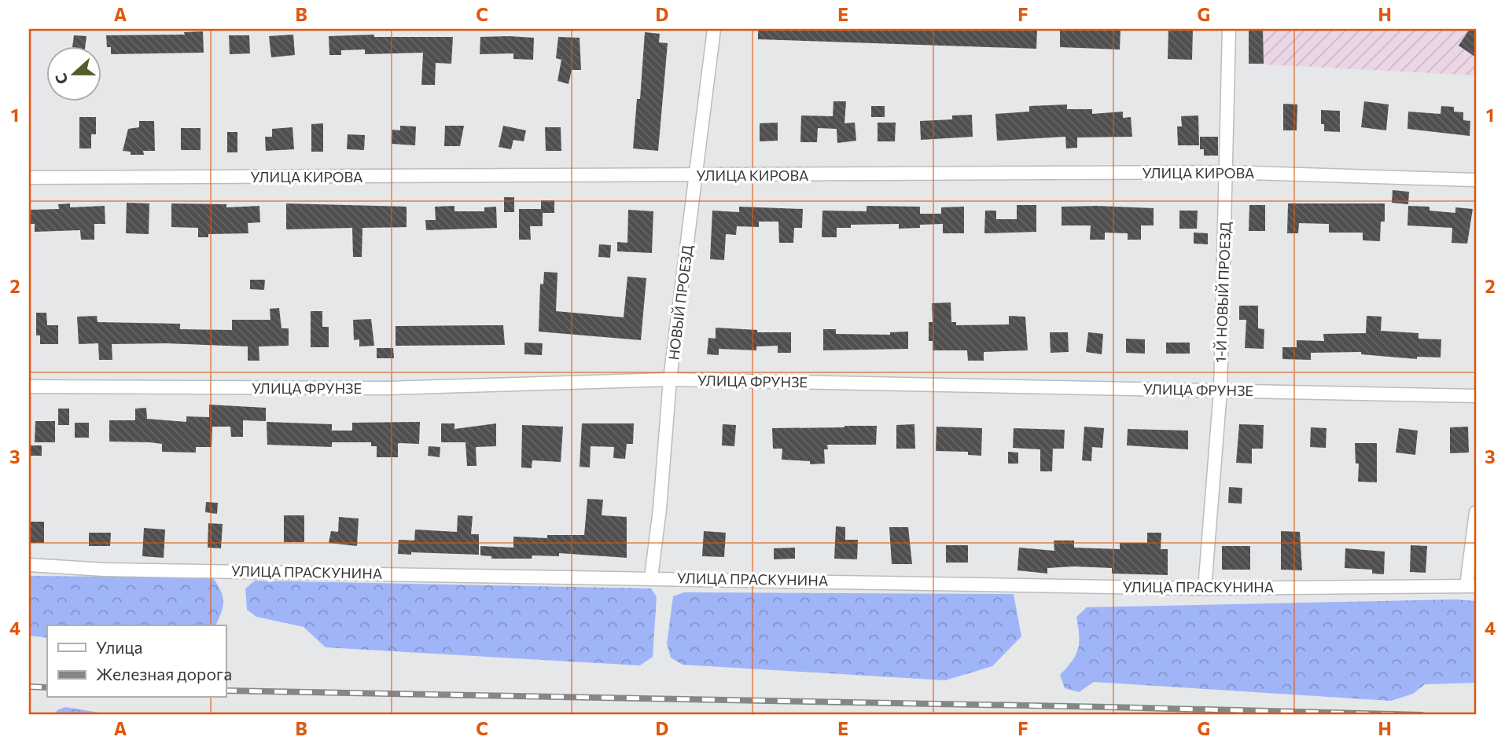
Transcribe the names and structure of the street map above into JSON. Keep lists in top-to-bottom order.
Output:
{
  "streets": {
    "street": [
      "УЛИЦА КИРОВА",
      "1-Й НОВЫЙ ПРОЕЗД",
      "НОВЫЙ ПРОЕЗД",
      "УЛИЦА ФРУНЗЕ",
      "УЛИЦА ПРАСКУНИНА"
    ]
  },
  "crossings": [
    ["УЛИЦА КИРОВА", "1-Й НОВЫЙ ПРОЕЗД"],
    ["УЛИЦА КИРОВА", "НОВЫЙ ПРОЕЗД"],
    ["1-Й НОВЫЙ ПРОЕЗД", "УЛИЦА ФРУНЗЕ"],
    ["1-Й НОВЫЙ ПРОЕЗД", "УЛИЦА ПРАСКУНИНА"],
    ["НОВЫЙ ПРОЕЗД", "УЛИЦА ФРУНЗЕ"],
    ["НОВЫЙ ПРОЕЗД", "УЛИЦА ПРАСКУНИНА"]
  ],
  "legend": ["Улица", "Железная дорога"],
  "north": "left",
  "grid": {
    "columns": [
      "A",
      "B",
      "C",
      "D",
      "E",
      "F",
      "G",
      "H"
    ],
    "rows": [
      "1",
      "2",
      "3",
      "4"
    ]
  }
}
